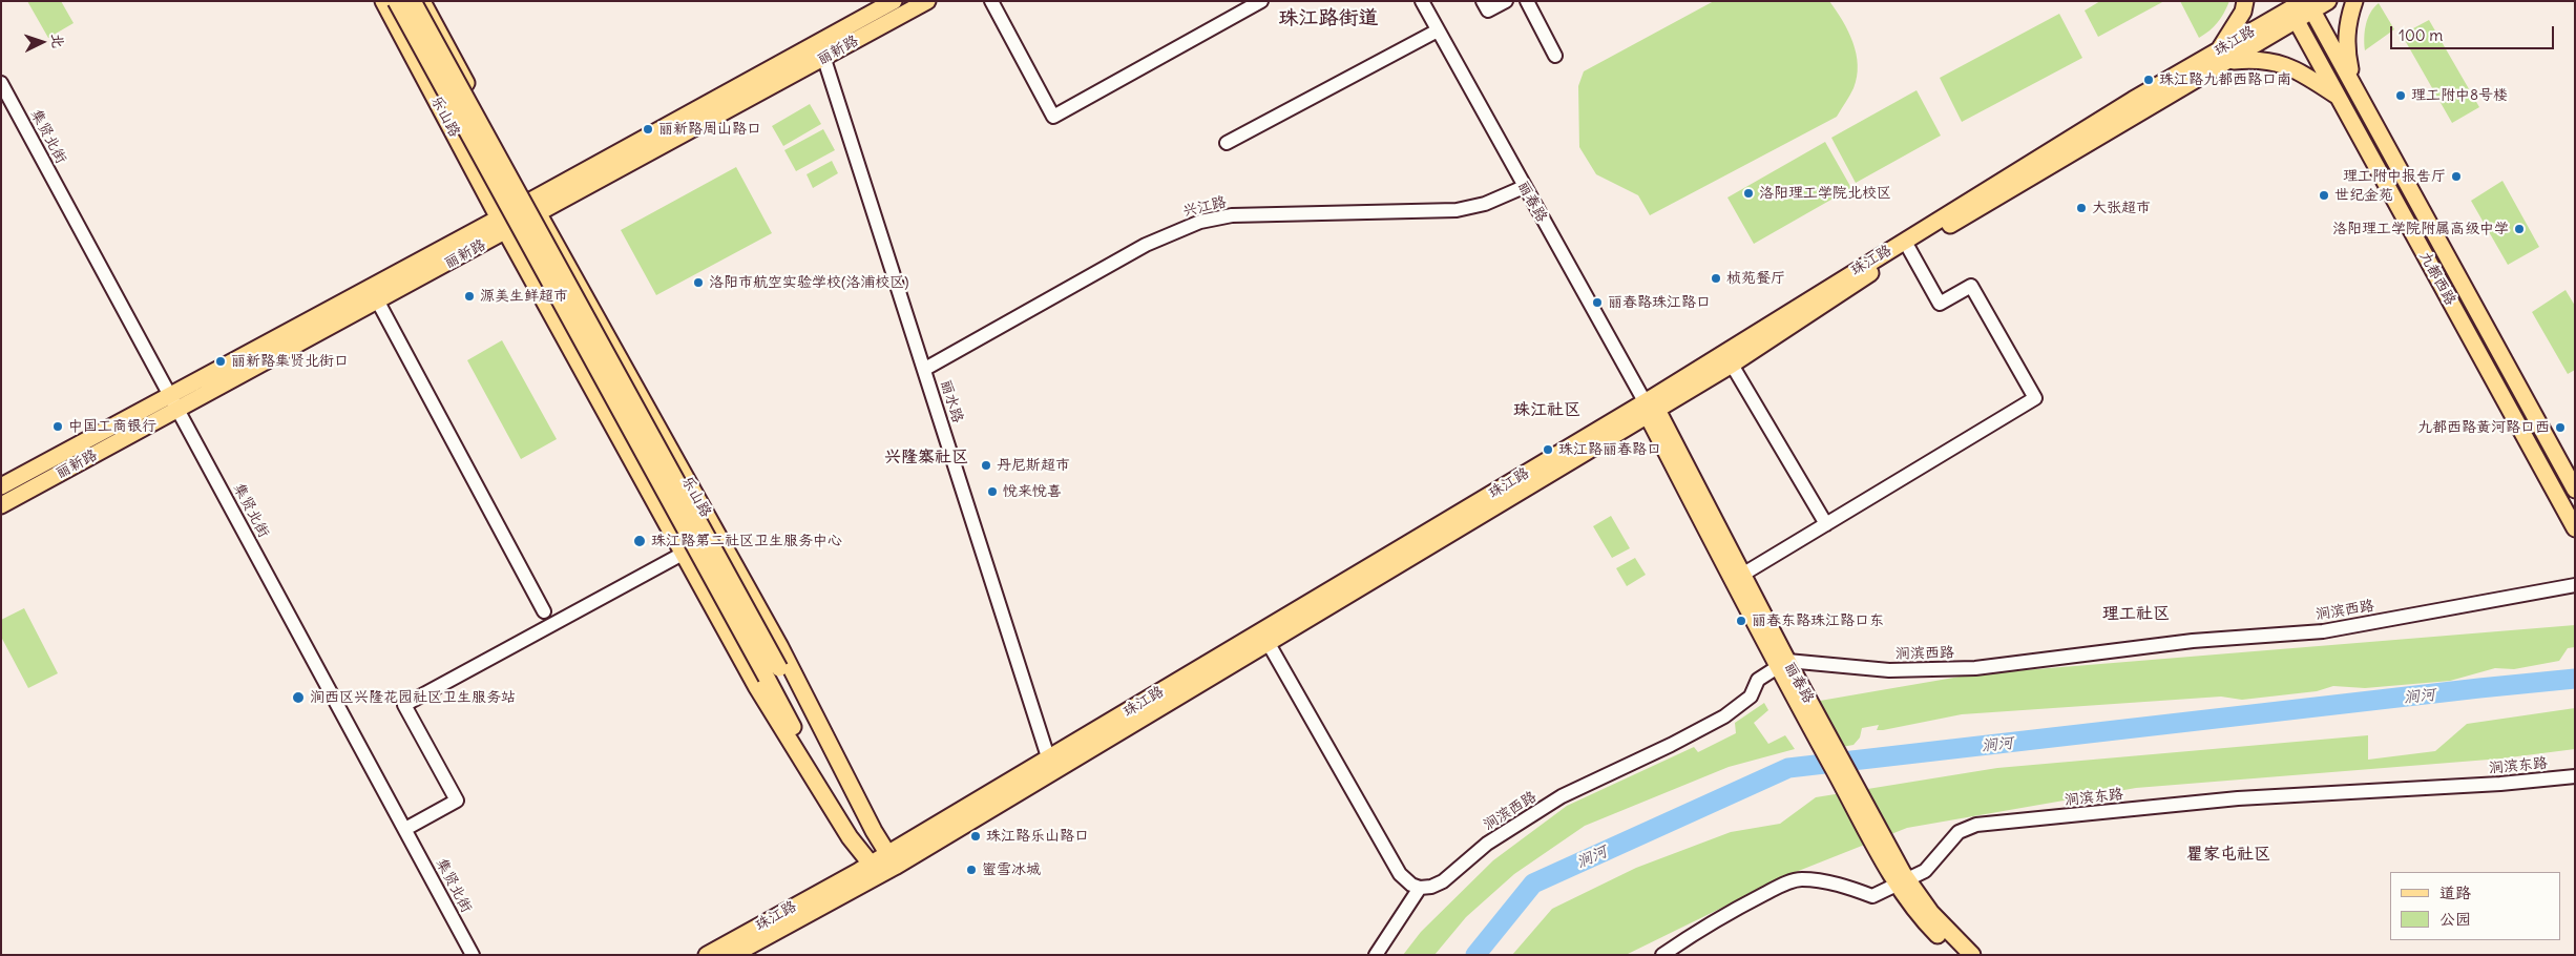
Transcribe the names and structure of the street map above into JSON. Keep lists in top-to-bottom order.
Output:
{
  "streets": {
    "main road": [
      "珠江路",
      "丽新路",
      "乐山路",
      "丽春路",
      "九都西路"
    ],
    "street": [
      "集贤北街",
      "兴江路",
      "丽水路",
      "涧滨西路",
      "涧滨东路"
    ]
  },
  "crossings": [
    ["珠江路", "乐山路"],
    ["珠江路", "丽春路"],
    ["珠江路", "九都西路"],
    ["珠江路", "丽水路"],
    ["丽新路", "乐山路"],
    ["丽新路", "集贤北街"],
    ["丽新路", "丽水路"],
    ["丽春路", "兴江路"],
    ["丽春路", "涧滨西路"],
    ["丽春路", "涧滨东路"],
    ["兴江路", "丽水路"]
  ],
  "districts": [
    "珠江路街道",
    "珠江社区",
    "兴隆寨社区",
    "理工社区",
    "瞿家屯社区"
  ],
  "water": ["涧河"],
  "places": [
    "珠江路九都西路口南",
    "理工附中8号楼",
    "丽新路周山路口",
    "理工附中报告厅",
    "洛阳理工学院北校区",
    "世纪金苑",
    "大张超市",
    "洛阳理工学院附属高级中学",
    "桢苑餐厅",
    "洛阳市航空实验学校(洛浦校区)",
    "源美生鲜超市",
    "丽春路珠江路口",
    "丽新路集贤北街口",
    "中国工商银行",
    "九都西路黄河路口西",
    "珠江路丽春路口",
    "丹尼斯超市",
    "悦来悦喜",
    "珠江路第二社区卫生服务中心",
    "丽春东路珠江路口东",
    "涧西区兴隆花园社区卫生服务站",
    "珠江路乐山路口",
    "蜜雪冰城"
  ],
  "legend": ["道路", "公园"],
  "scale_bar": "100 m",
  "north": "right"
}
